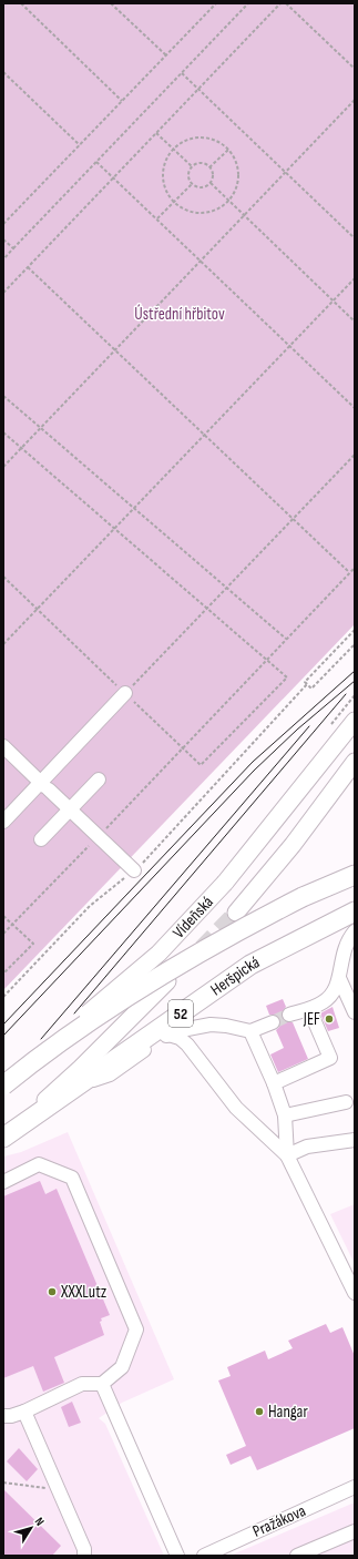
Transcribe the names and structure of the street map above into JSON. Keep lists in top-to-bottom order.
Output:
{
  "streets": {
    "highway": ["Heršpická", "52"],
    "main road": ["Vídeňská"],
    "street": ["Pražákova"]
  },
  "parks": ["Ústřední hřbitov"],
  "places": ["JEF", "XXXLutz", "Hangar"],
  "north": "top right"
}
